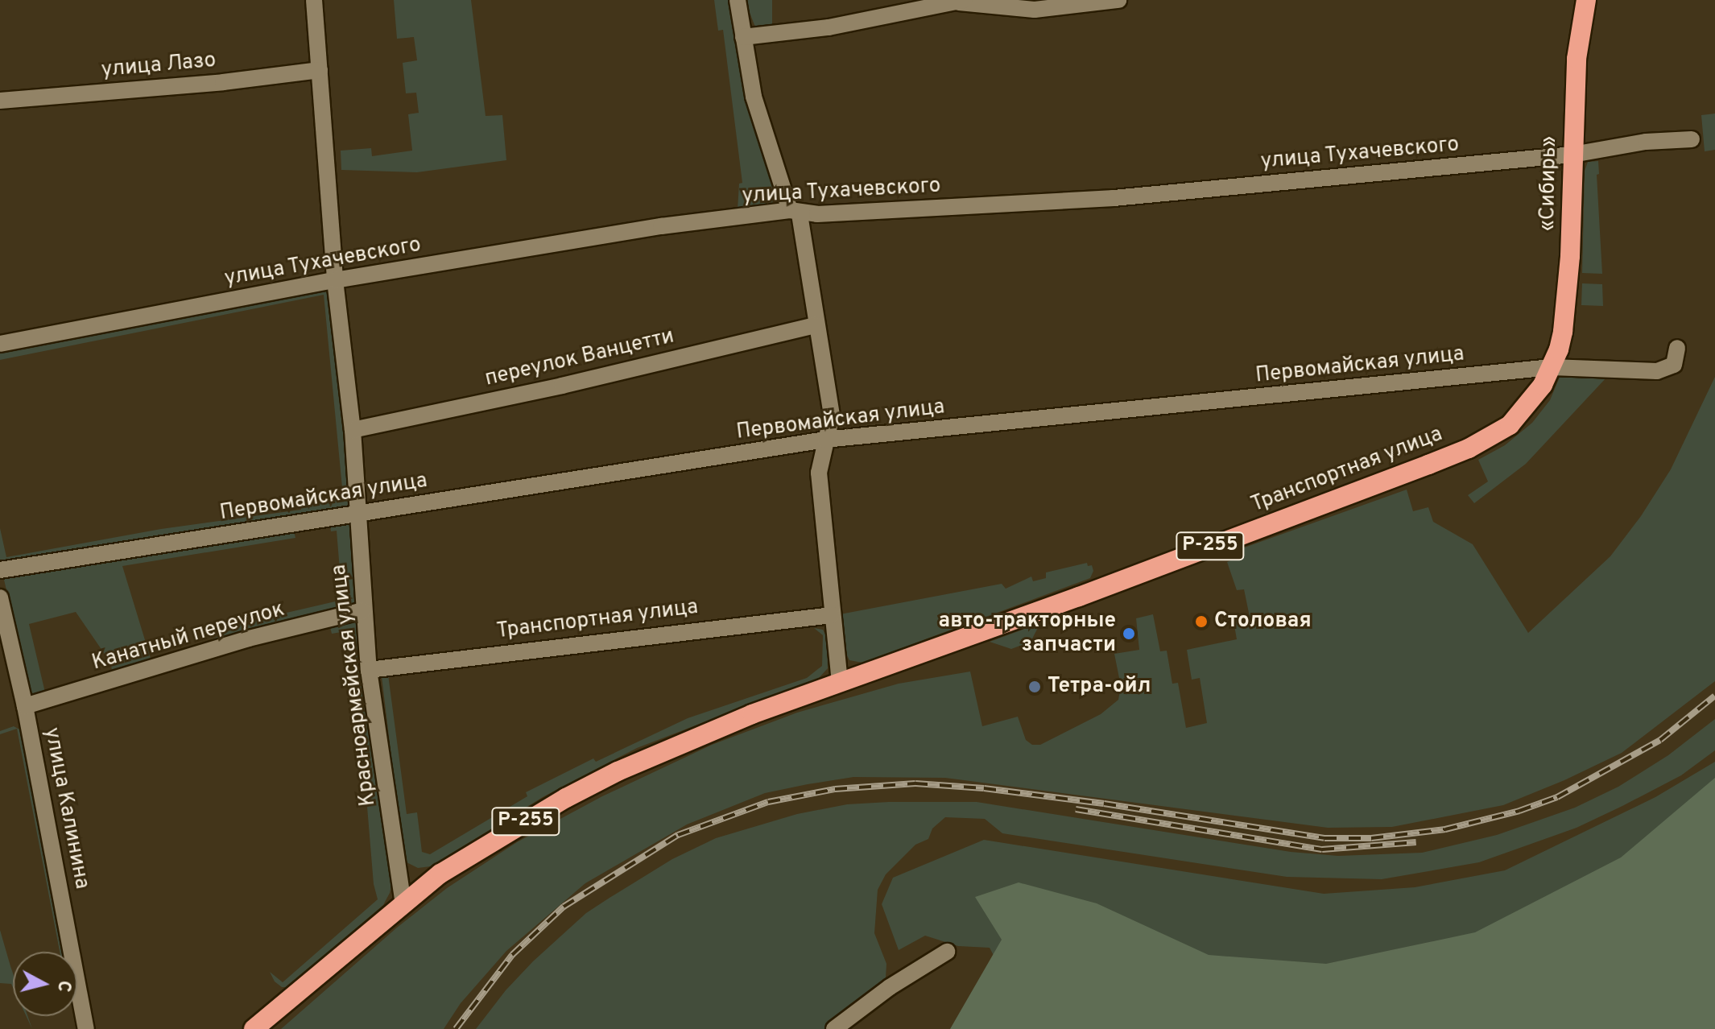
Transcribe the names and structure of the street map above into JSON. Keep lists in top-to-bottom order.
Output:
{
  "streets": {
    "highway": ["«Сибирь»", "Транспортная улица", "Р-255"],
    "street": [
      "улица Лазо",
      "улица Тухачевского",
      "переулок Ванцетти",
      "Первомайская улица",
      "Канатный переулок",
      "Красноармейская улица",
      "улица Калинина"
    ]
  },
  "crossings": [
    ["улица Лазо", "Красноармейская улица"],
    ["улица Тухачевского", "«Сибирь»"],
    ["улица Тухачевского", "Красноармейская улица"],
    ["«Сибирь»", "Первомайская улица"],
    ["«Сибирь»", "Транспортная улица"],
    ["переулок Ванцетти", "Красноармейская улица"],
    ["Первомайская улица", "Транспортная улица"],
    ["Первомайская улица", "Красноармейская улица"],
    ["Транспортная улица", "Р-255"],
    ["Транспортная улица", "Красноармейская улица"],
    ["Р-255", "Красноармейская улица"],
    ["Канатный переулок", "Красноармейская улица"],
    ["Канатный переулок", "улица Калинина"]
  ],
  "places": ["Столовая", "авто-тракторные запчасти", "Тетра-ойл"],
  "north": "right"
}
